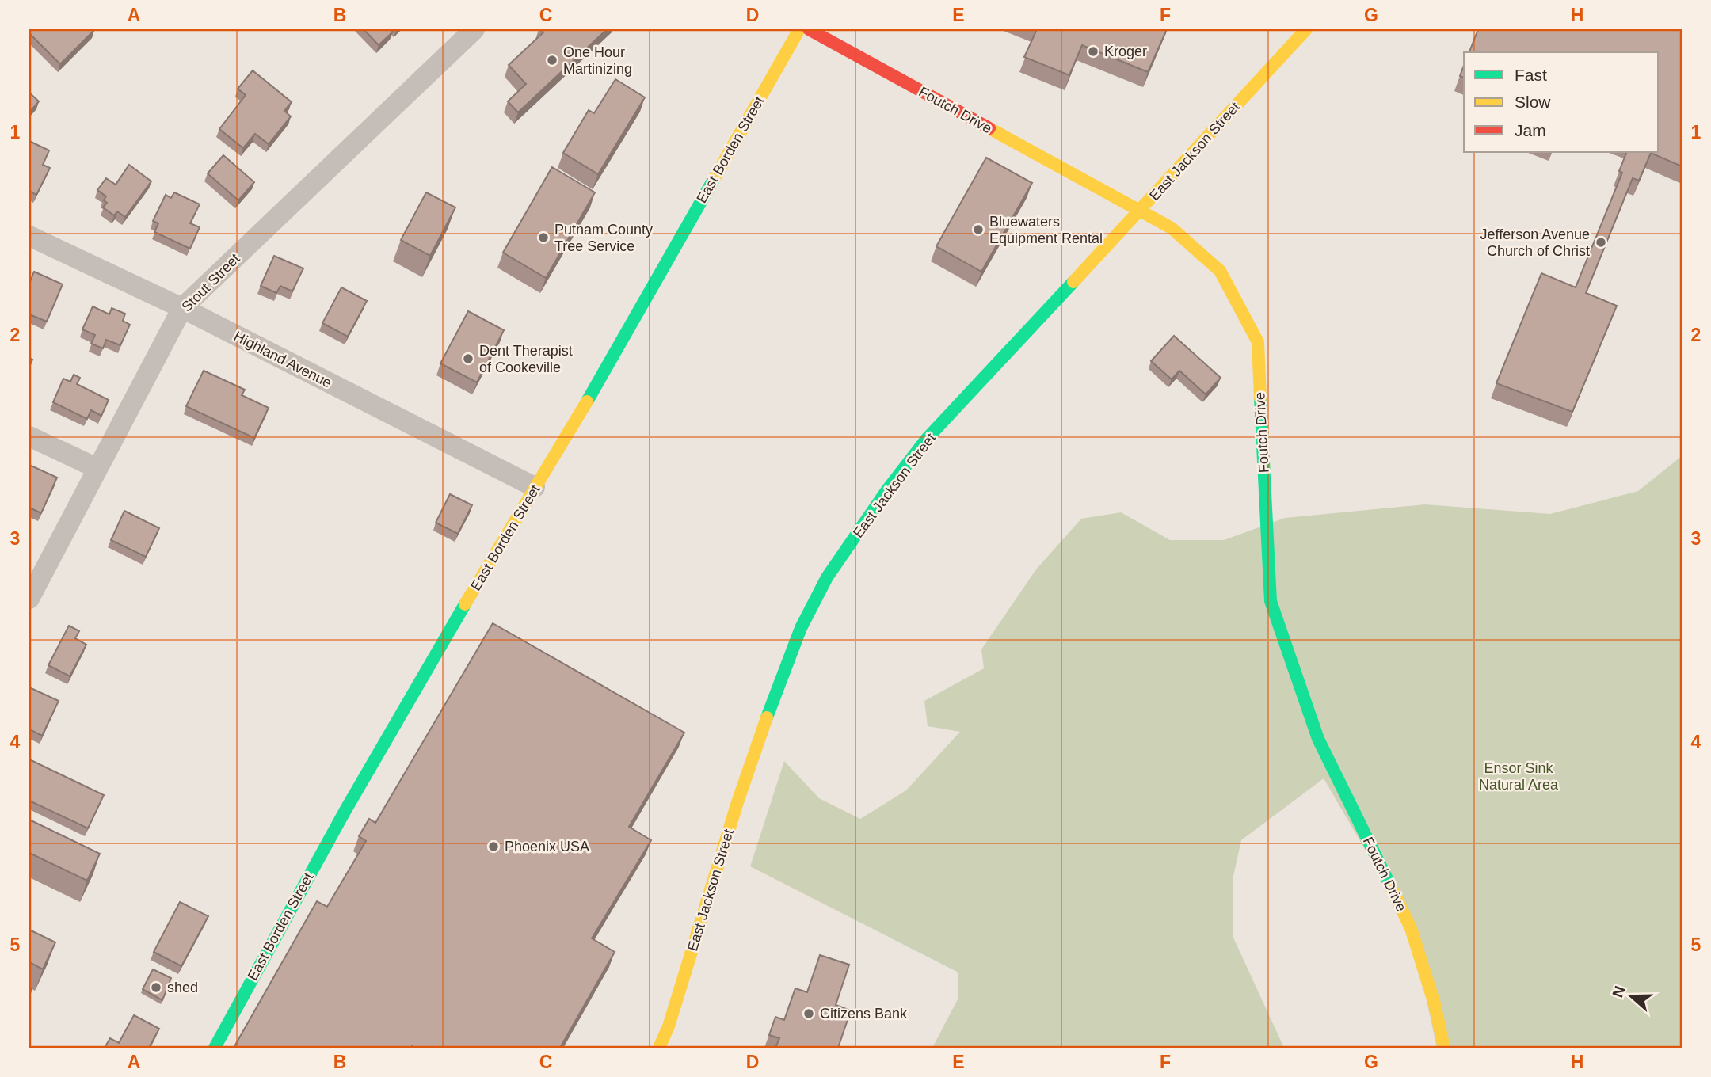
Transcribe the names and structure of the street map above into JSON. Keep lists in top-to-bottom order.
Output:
{
  "streets": {
    "street": [
      "Foutch Drive",
      "East Borden Street",
      "East Jackson Street",
      "Stout Street",
      "Highland Avenue"
    ]
  },
  "crossings": [
    ["Foutch Drive", "East Jackson Street"],
    ["East Borden Street", "Highland Avenue"],
    ["Stout Street", "Highland Avenue"]
  ],
  "parks": ["Ensor Sink Natural Area"],
  "places": [
    "Kroger",
    "One Hour Martinizing",
    "Bluewaters Equipment Rental",
    "Putnam County Tree Service",
    "Jefferson Avenue Church of Christ",
    "Dent Therapist of Cookeville",
    "Phoenix USA",
    "shed",
    "Citizens Bank"
  ],
  "legend": ["Fast", "Slow", "Jam"],
  "north": "left",
  "grid": {
    "columns": [
      "A",
      "B",
      "C",
      "D",
      "E",
      "F",
      "G",
      "H"
    ],
    "rows": [
      "1",
      "2",
      "3",
      "4",
      "5"
    ]
  }
}
